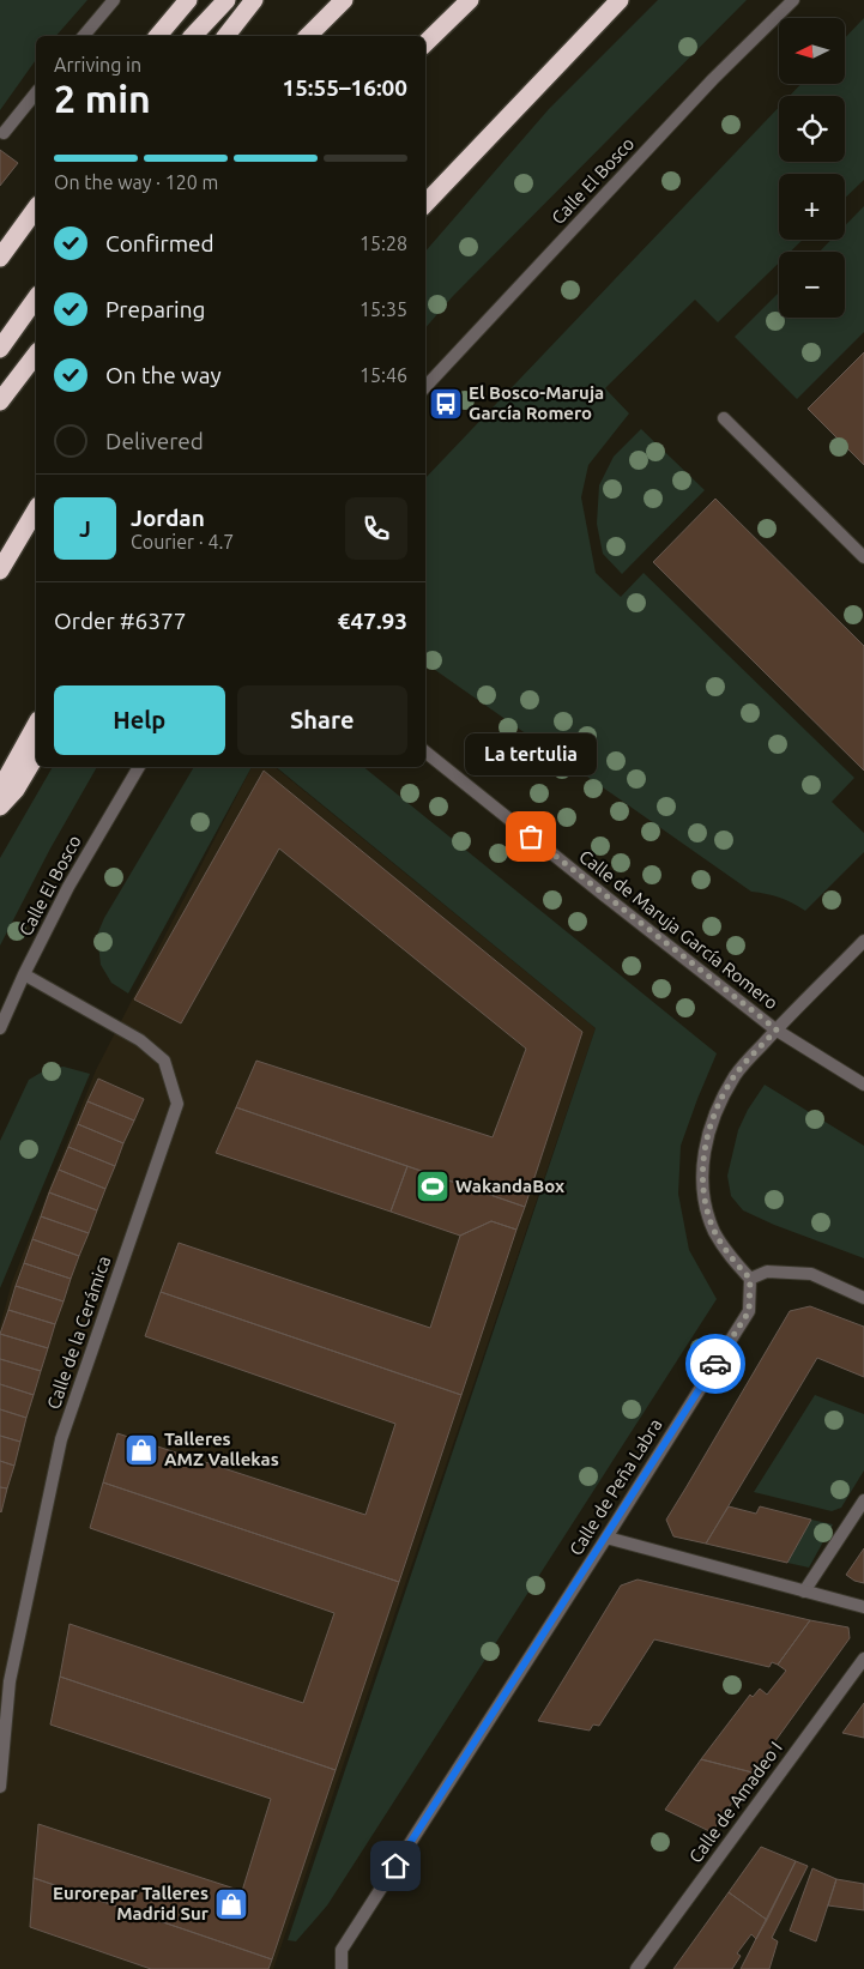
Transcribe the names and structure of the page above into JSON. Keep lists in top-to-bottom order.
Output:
{
  "streets": {
    "street": [
      "Calle El Bosco",
      "Calle de Maruja García Romero",
      "Calle de la Cerámica",
      "Calle de Peña Labra",
      "Calle de Amadeo I"
    ]
  },
  "crossings": [
    ["Calle El Bosco", "Calle de la Cerámica"]
  ],
  "places": {
    "bus stop": ["El Bosco-Maruja García Romero"],
    "other": ["La tertulia"],
    "sports": ["WakandaBox"],
    "shop": ["Talleres AMZ Vallekas", "Eurorepar Talleres Madrid Sur"]
  },
  "north": "left",
  "page": {
    "map_buttons": ["+", "−"],
    "heading": ["2 min", "Arriving in", "15:55–16:00"],
    "panel": [
      "Jordan",
      "Courier · 4.7",
      "Order #6377",
      "€47.93"
    ],
    "bar": "On the way · 120 m",
    "list": [
      ["Confirmed", "15:28"],
      ["Preparing", "15:35"],
      ["On the way", "15:46"],
      "Delivered"
    ],
    "round": "J",
    "buttons": ["Help", "Share"],
    "bubble": "La tertulia"
  }
}
